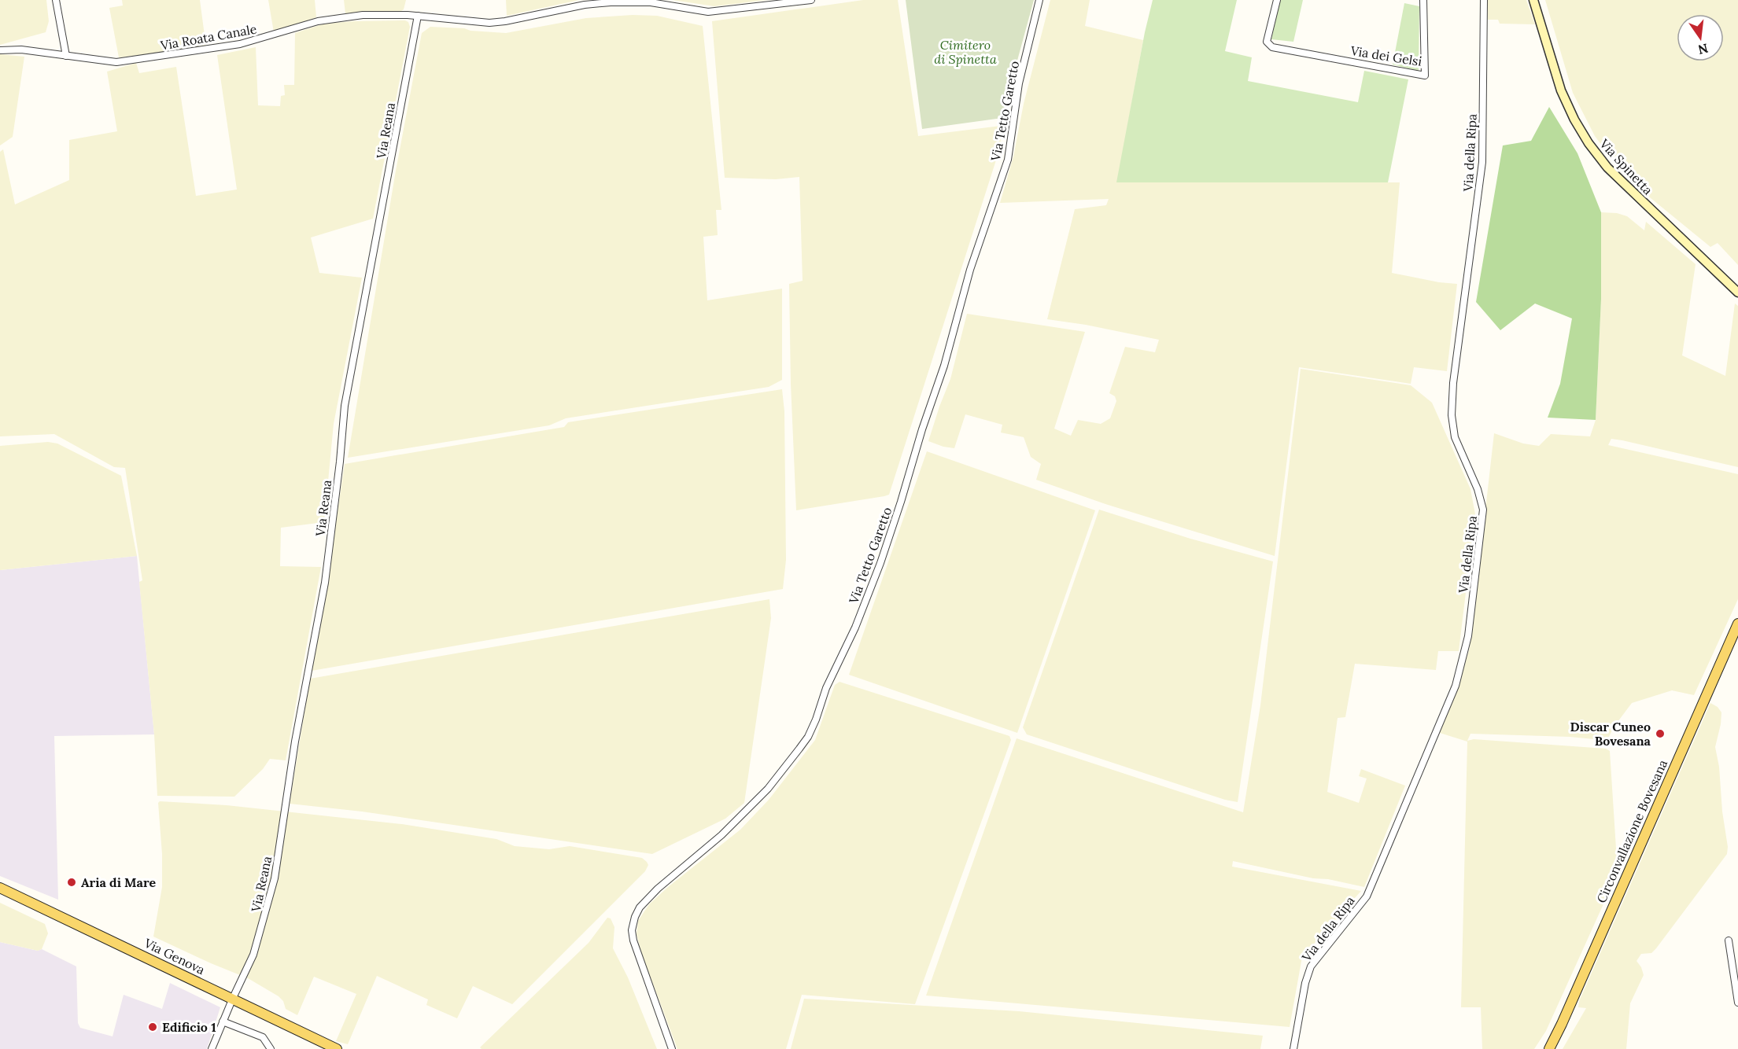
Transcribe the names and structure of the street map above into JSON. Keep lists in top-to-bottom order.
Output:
{
  "streets": {
    "main road": ["Via Spinetta", "Circonvallazione Bovesana", "Via Genova"],
    "street": [
      "Via Roata Canale",
      "Via dei Gelsi",
      "Via Tetto Garetto",
      "Via Reana",
      "Via della Ripa"
    ]
  },
  "crossings": [
    ["Via Roata Canale", "Via Reana"],
    ["Via Reana", "Via Genova"]
  ],
  "parks": ["Cimitero di Spinetta"],
  "places": ["Discar Cuneo Bovesana", "Aria di Mare", "Edificio 1"],
  "north": "bottom"
}
